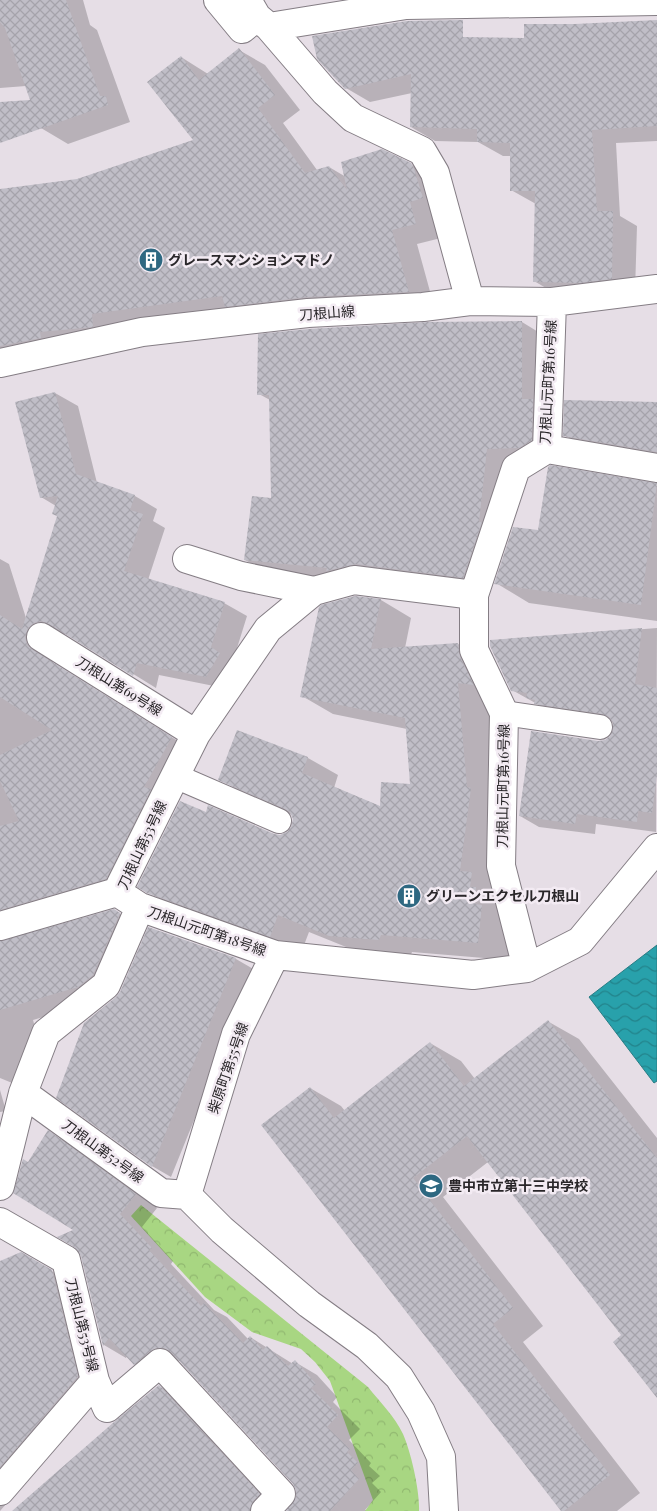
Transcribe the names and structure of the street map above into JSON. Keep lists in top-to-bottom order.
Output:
{
  "streets": {
    "street": [
      "刀根山線",
      "刀根山元町第16号線",
      "刀根山第69号線",
      "刀根山第53号線",
      "刀根山元町第18号線",
      "柴原町第55号線",
      "刀根山第52号線"
    ]
  },
  "crossings": [
    ["刀根山線", "刀根山元町第16号線"],
    ["刀根山第69号線", "刀根山第53号線"],
    ["刀根山第53号線", "刀根山元町第18号線"],
    ["刀根山第53号線", "刀根山第52号線"],
    ["刀根山元町第18号線", "柴原町第55号線"],
    ["柴原町第55号線", "刀根山第52号線"]
  ],
  "places": {
    "building": ["グレースマンションマドノ", "グリーンエクセル刀根山"],
    "school or university": ["豊中市立第十三中学校"]
  }
}
